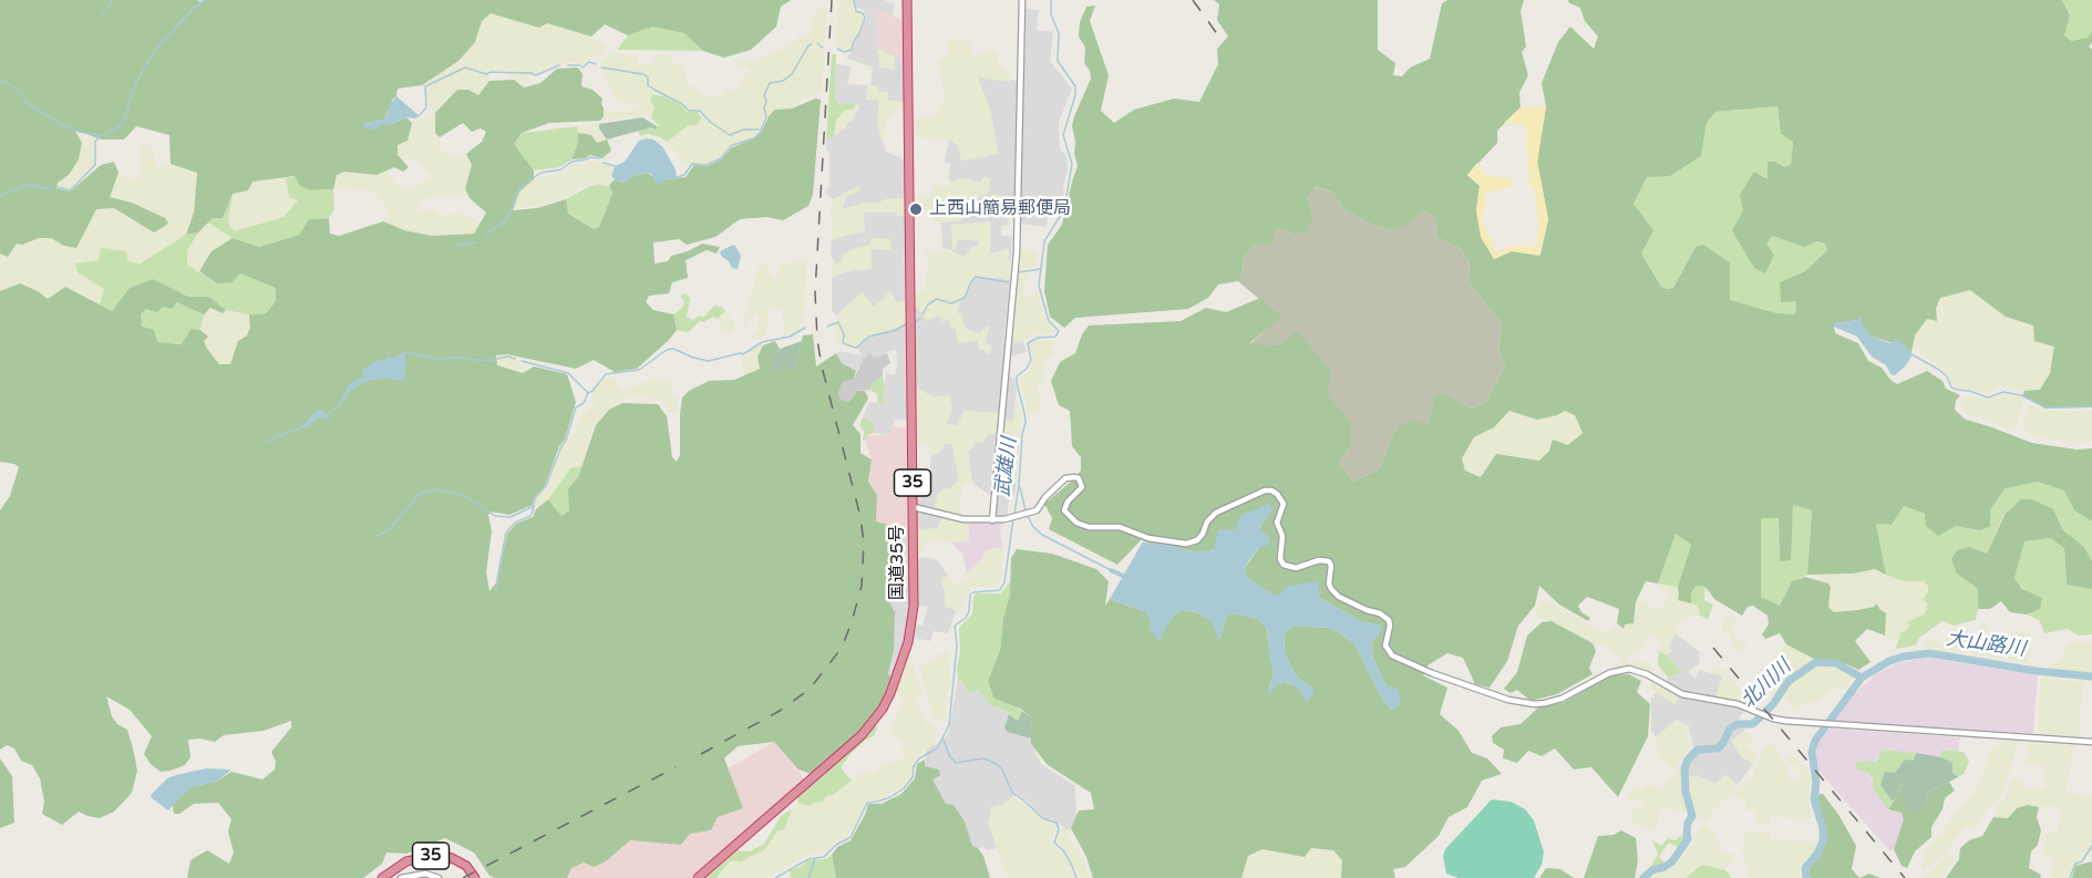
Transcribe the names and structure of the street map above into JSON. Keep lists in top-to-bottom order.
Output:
{
  "streets": {
    "highway": ["35", "国道35号"]
  },
  "water": ["武雄川", "大山路川", "北川川"],
  "places": ["上西山簡易郵便局"]
}
